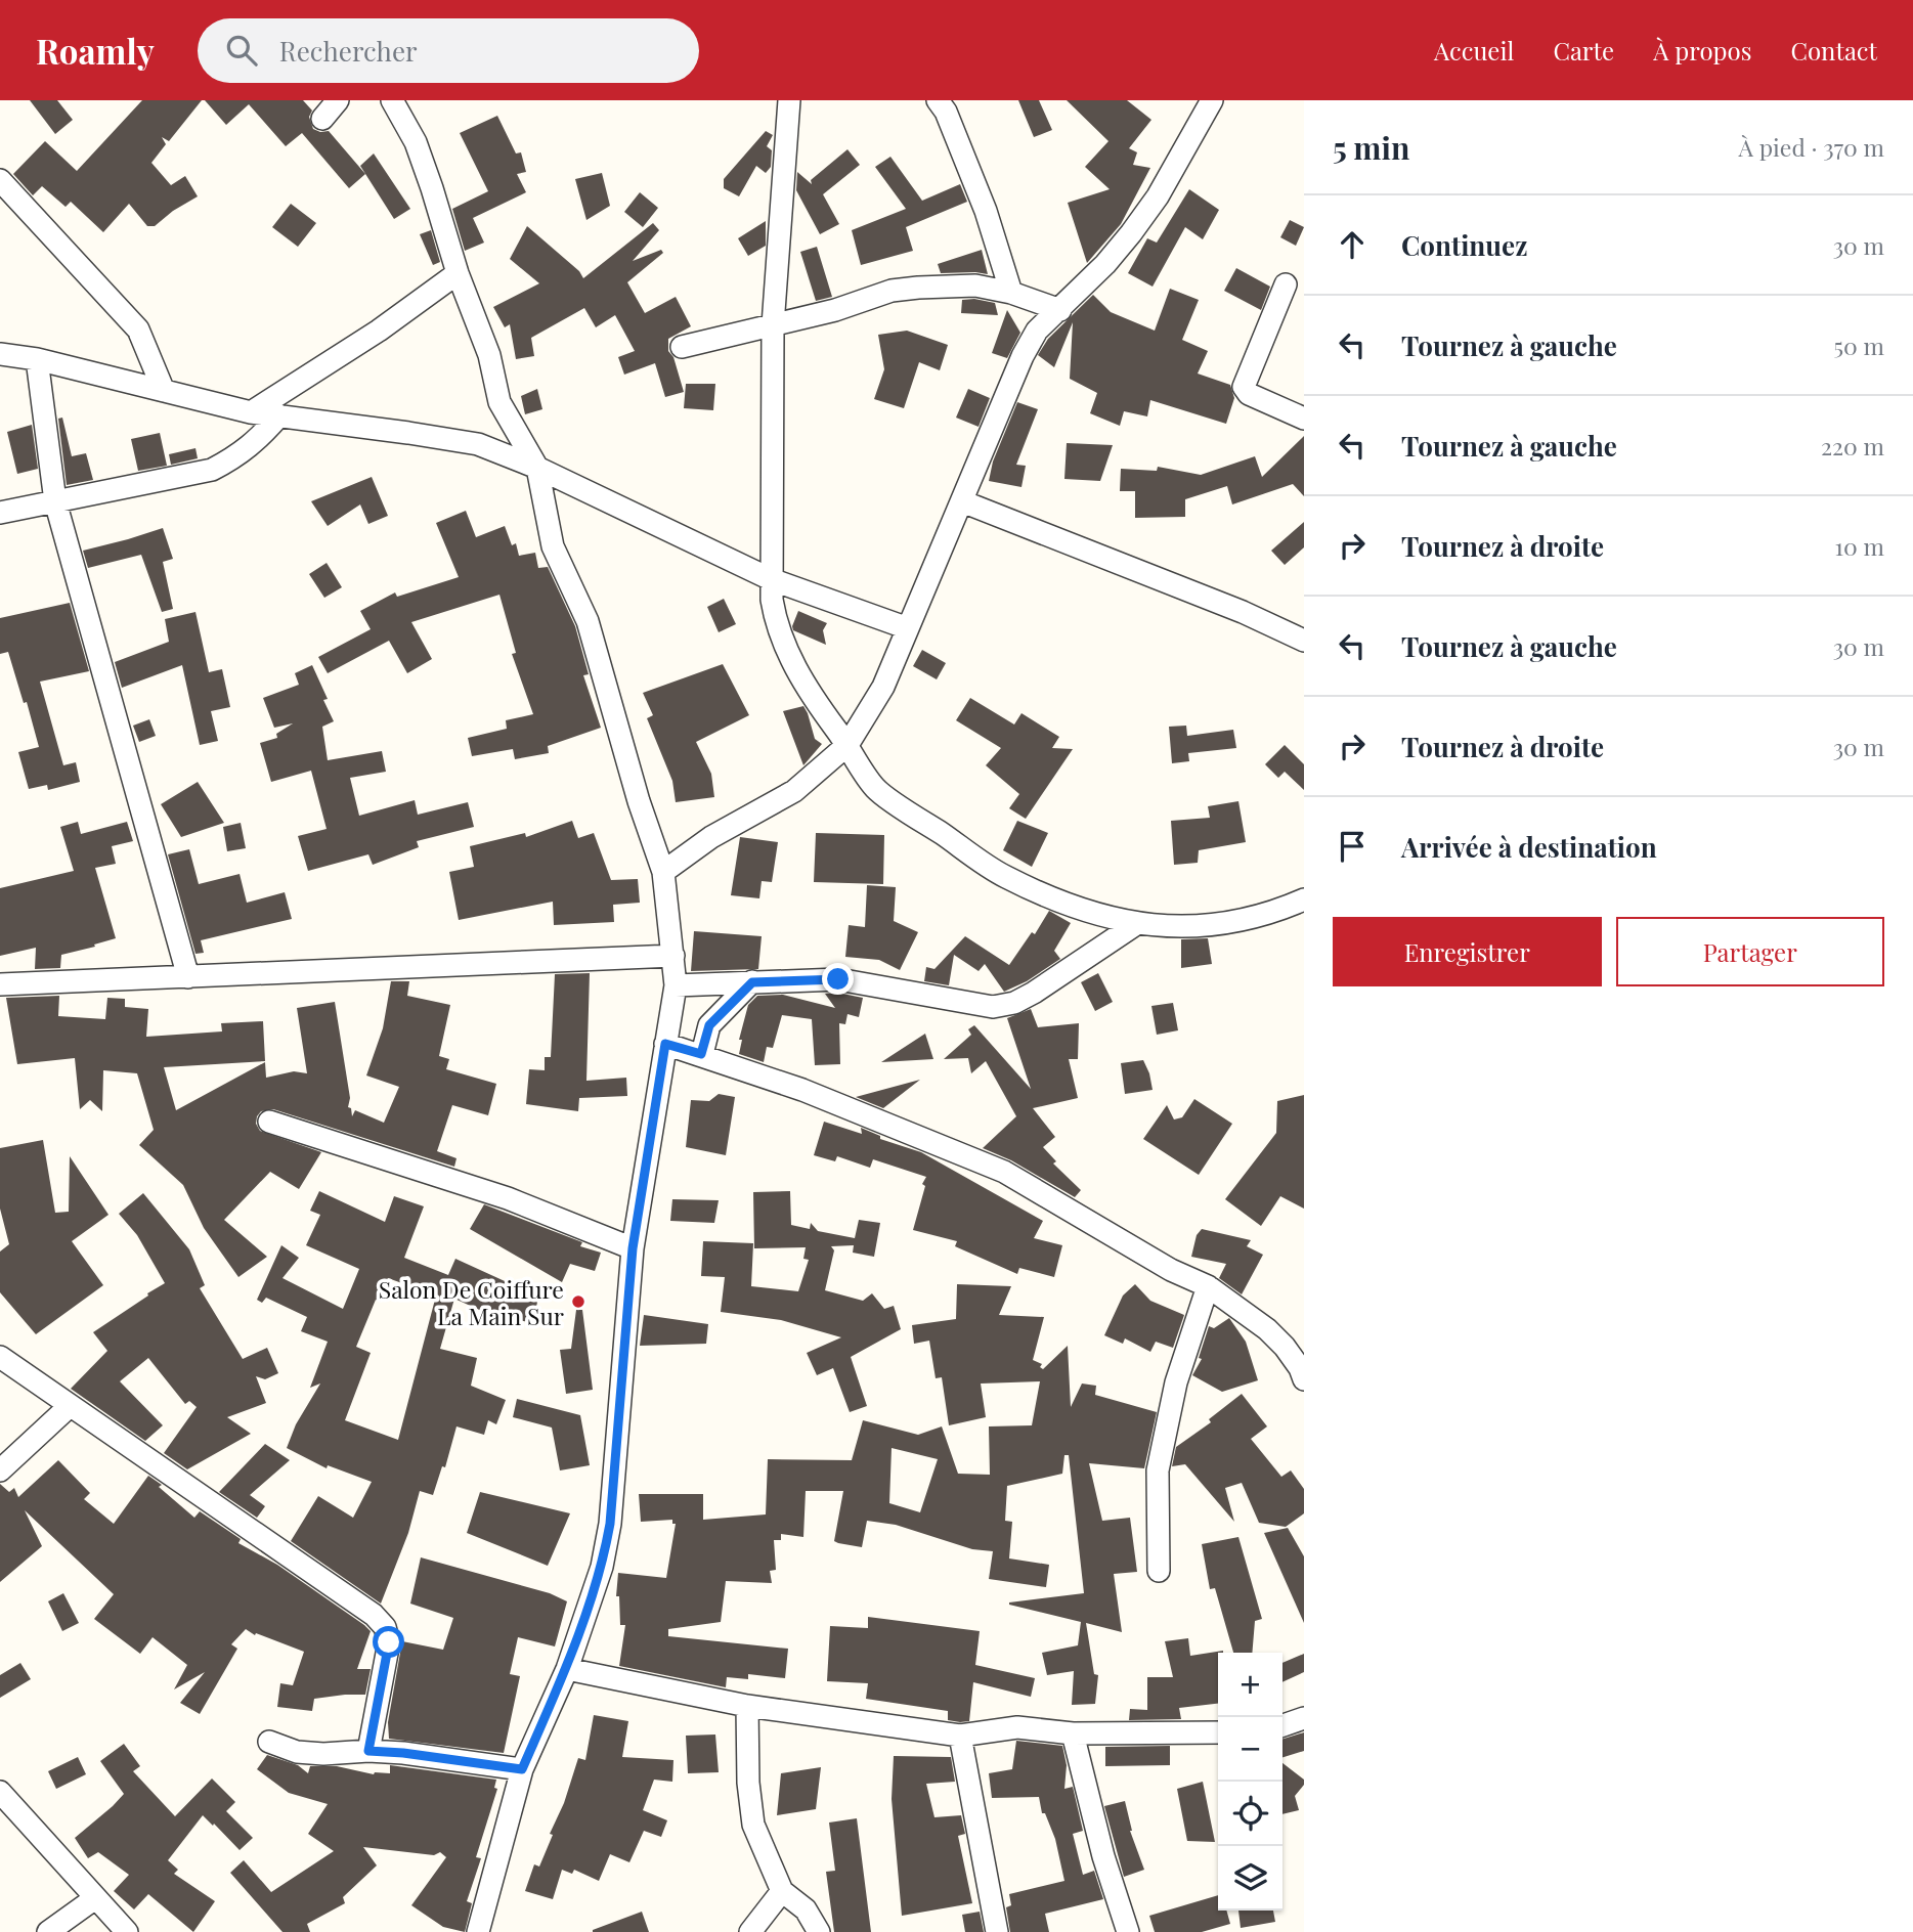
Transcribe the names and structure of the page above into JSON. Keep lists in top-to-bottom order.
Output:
{
  "places": ["Salon De Coiffure La Main Sur"],
  "page": {
    "header": "Roamly",
    "search": "Rechercher",
    "nav": [
      "Accueil",
      "Carte",
      "À propos",
      "Contact"
    ],
    "heading": ["5 min", "À pied · 370 m"],
    "list": [
      ["Continuez", "30 m"],
      ["Tournez à gauche", "50 m"],
      ["Tournez à gauche", "220 m"],
      ["Tournez à droite", "10 m"],
      ["Tournez à gauche", "30 m"],
      ["Tournez à droite", "30 m"],
      "Arrivée à destination"
    ],
    "buttons": ["Enregistrer", "Partager"],
    "map_buttons": ["+", "−"]
  }
}
